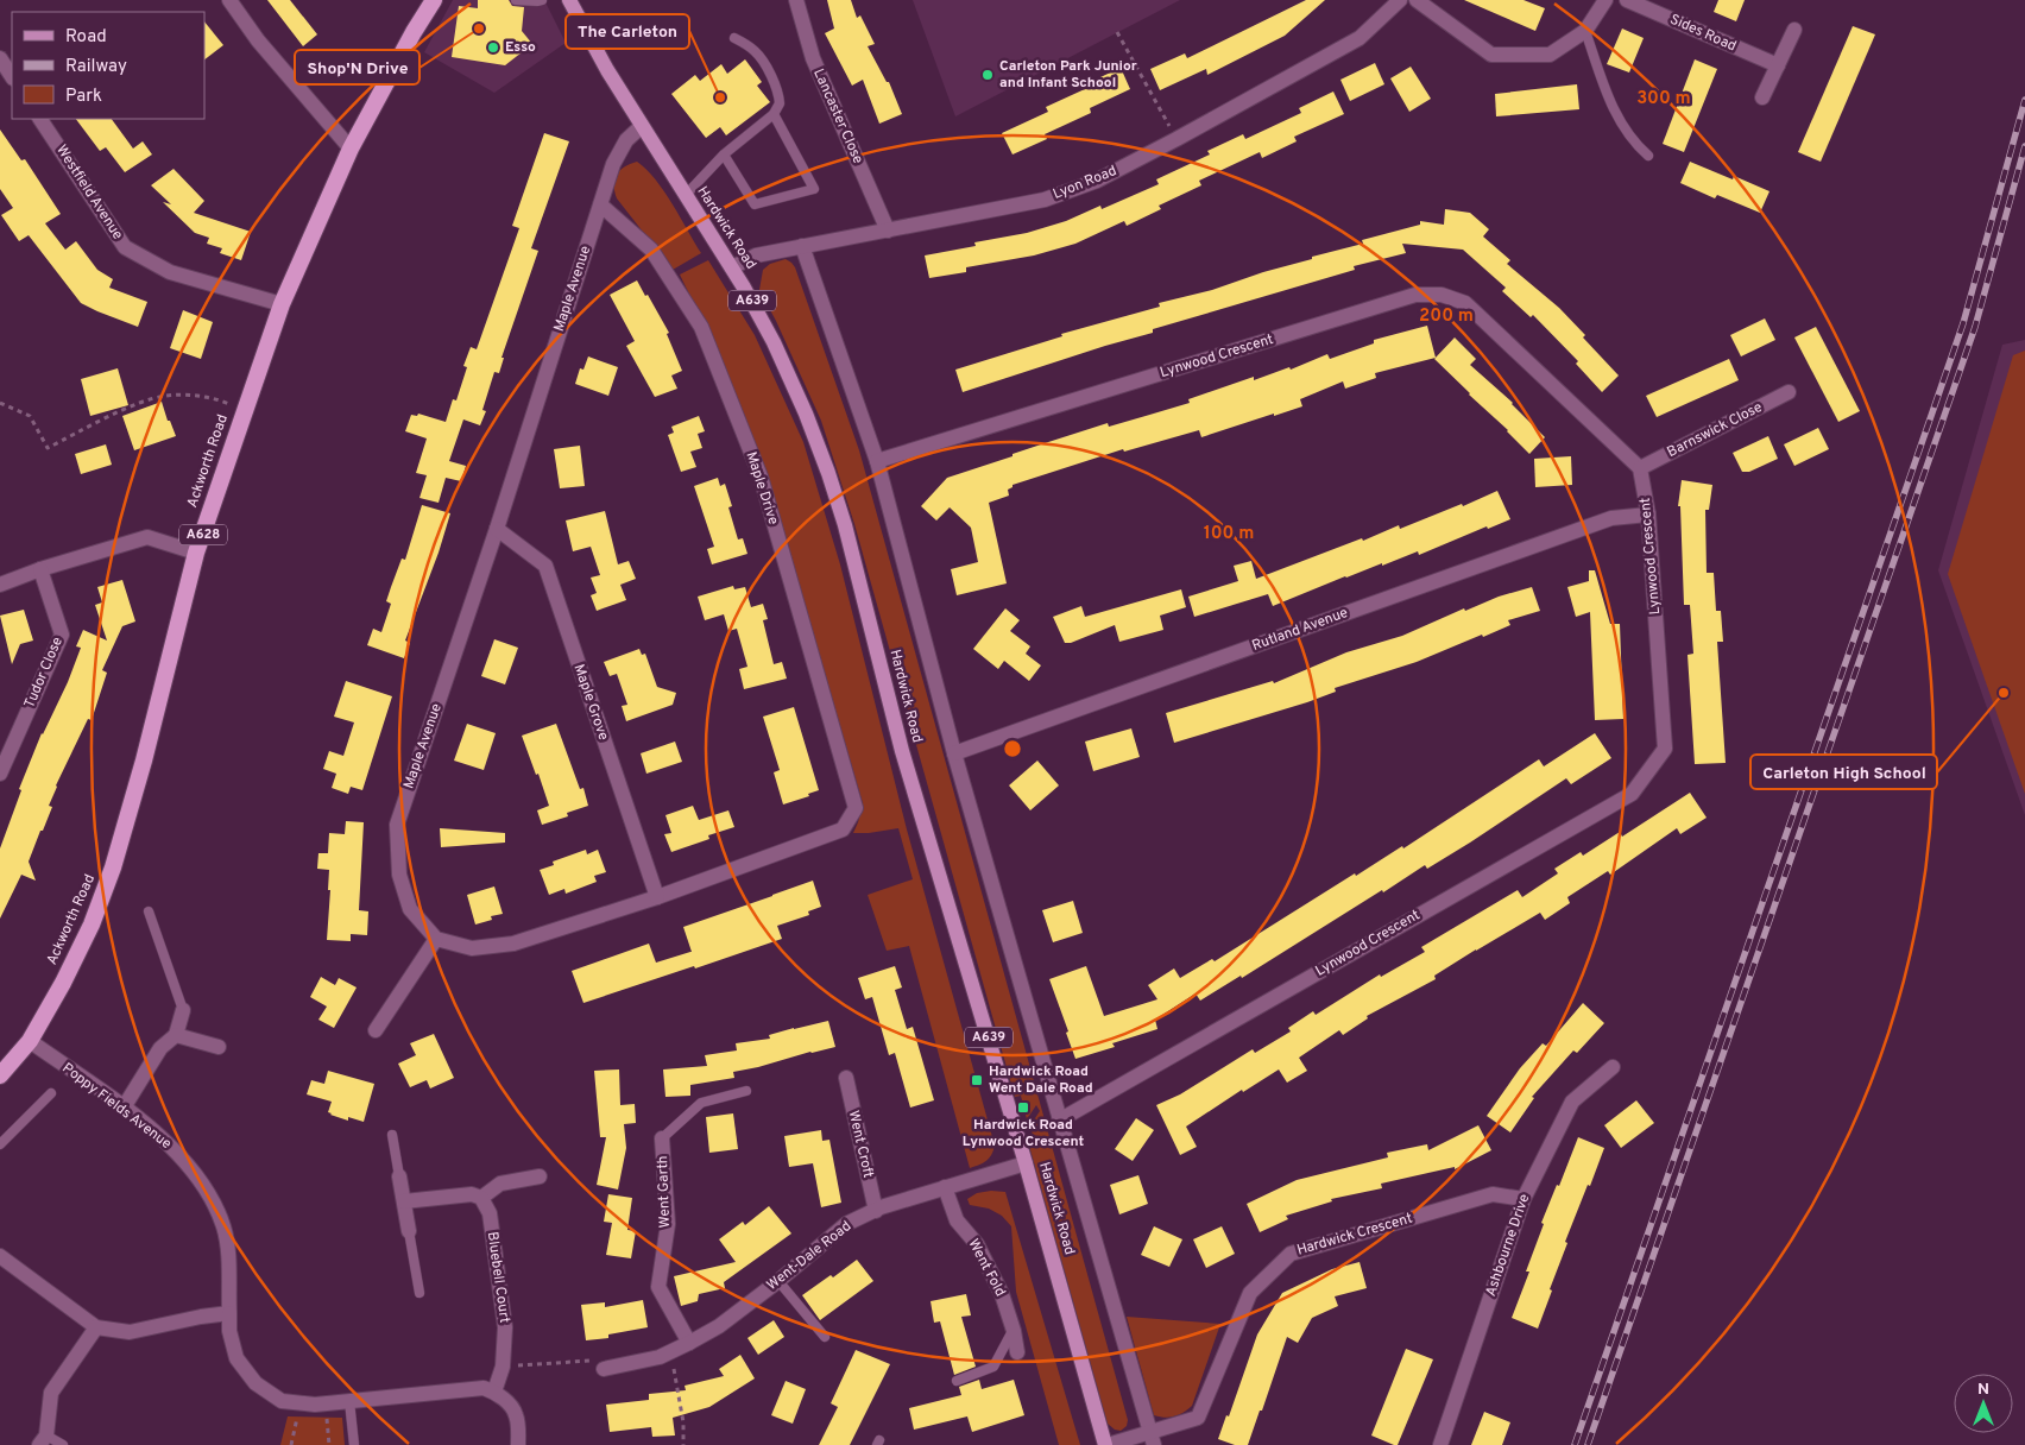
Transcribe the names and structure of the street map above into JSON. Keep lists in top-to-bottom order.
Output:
{
  "streets": {
    "highway": ["Ackworth Road", "A628"],
    "main road": ["Hardwick Road", "A639"],
    "street": [
      "Sides Road",
      "Lancaster Close",
      "Lyon Road",
      "Westfield Avenue",
      "Maple Avenue",
      "Lynwood Crescent",
      "Barnswick Close",
      "Maple Drive",
      "Rutland Avenue",
      "Tudor Close",
      "Maple Grove",
      "Poppy Fields Avenue",
      "Went Croft",
      "Went Garth",
      "Hardwick Crescent",
      "Ashbourne Drive",
      "Went-Dale Road",
      "Went Fold",
      "Bluebell Court"
    ]
  },
  "crossings": [
    ["Lancaster Close", "Lyon Road"],
    ["Lyon Road", "Hardwick Road"],
    ["Westfield Avenue", "Ackworth Road"],
    ["Hardwick Road", "Maple Avenue"],
    ["Hardwick Road", "Lynwood Crescent"],
    ["Hardwick Road", "Rutland Avenue"],
    ["Hardwick Road", "Hardwick Crescent"],
    ["Hardwick Road", "Went-Dale Road"],
    ["Maple Avenue", "Maple Drive"],
    ["Maple Avenue", "Maple Grove"],
    ["Lynwood Crescent", "Barnswick Close"],
    ["Lynwood Crescent", "Rutland Avenue"],
    ["Ackworth Road", "Poppy Fields Avenue"],
    ["Maple Drive", "Maple Grove"],
    ["Poppy Fields Avenue", "Bluebell Court"],
    ["Went Croft", "Went-Dale Road"],
    ["Went Garth", "Went-Dale Road"],
    ["Hardwick Crescent", "Ashbourne Drive"],
    ["Went-Dale Road", "Went Fold"]
  ],
  "places": {
    "other": [
      "Shop'N Drive",
      "Esso",
      "Carleton Park Junior and Infant School",
      "The Carleton",
      "Carleton High School"
    ],
    "transit": ["Hardwick Road Went Dale Road", "Hardwick Road Lynwood Crescent"]
  },
  "legend": ["Road", "Railway", "Park"],
  "north": "top",
  "rings": ["300 m", "200 m", "100 m"]
}
